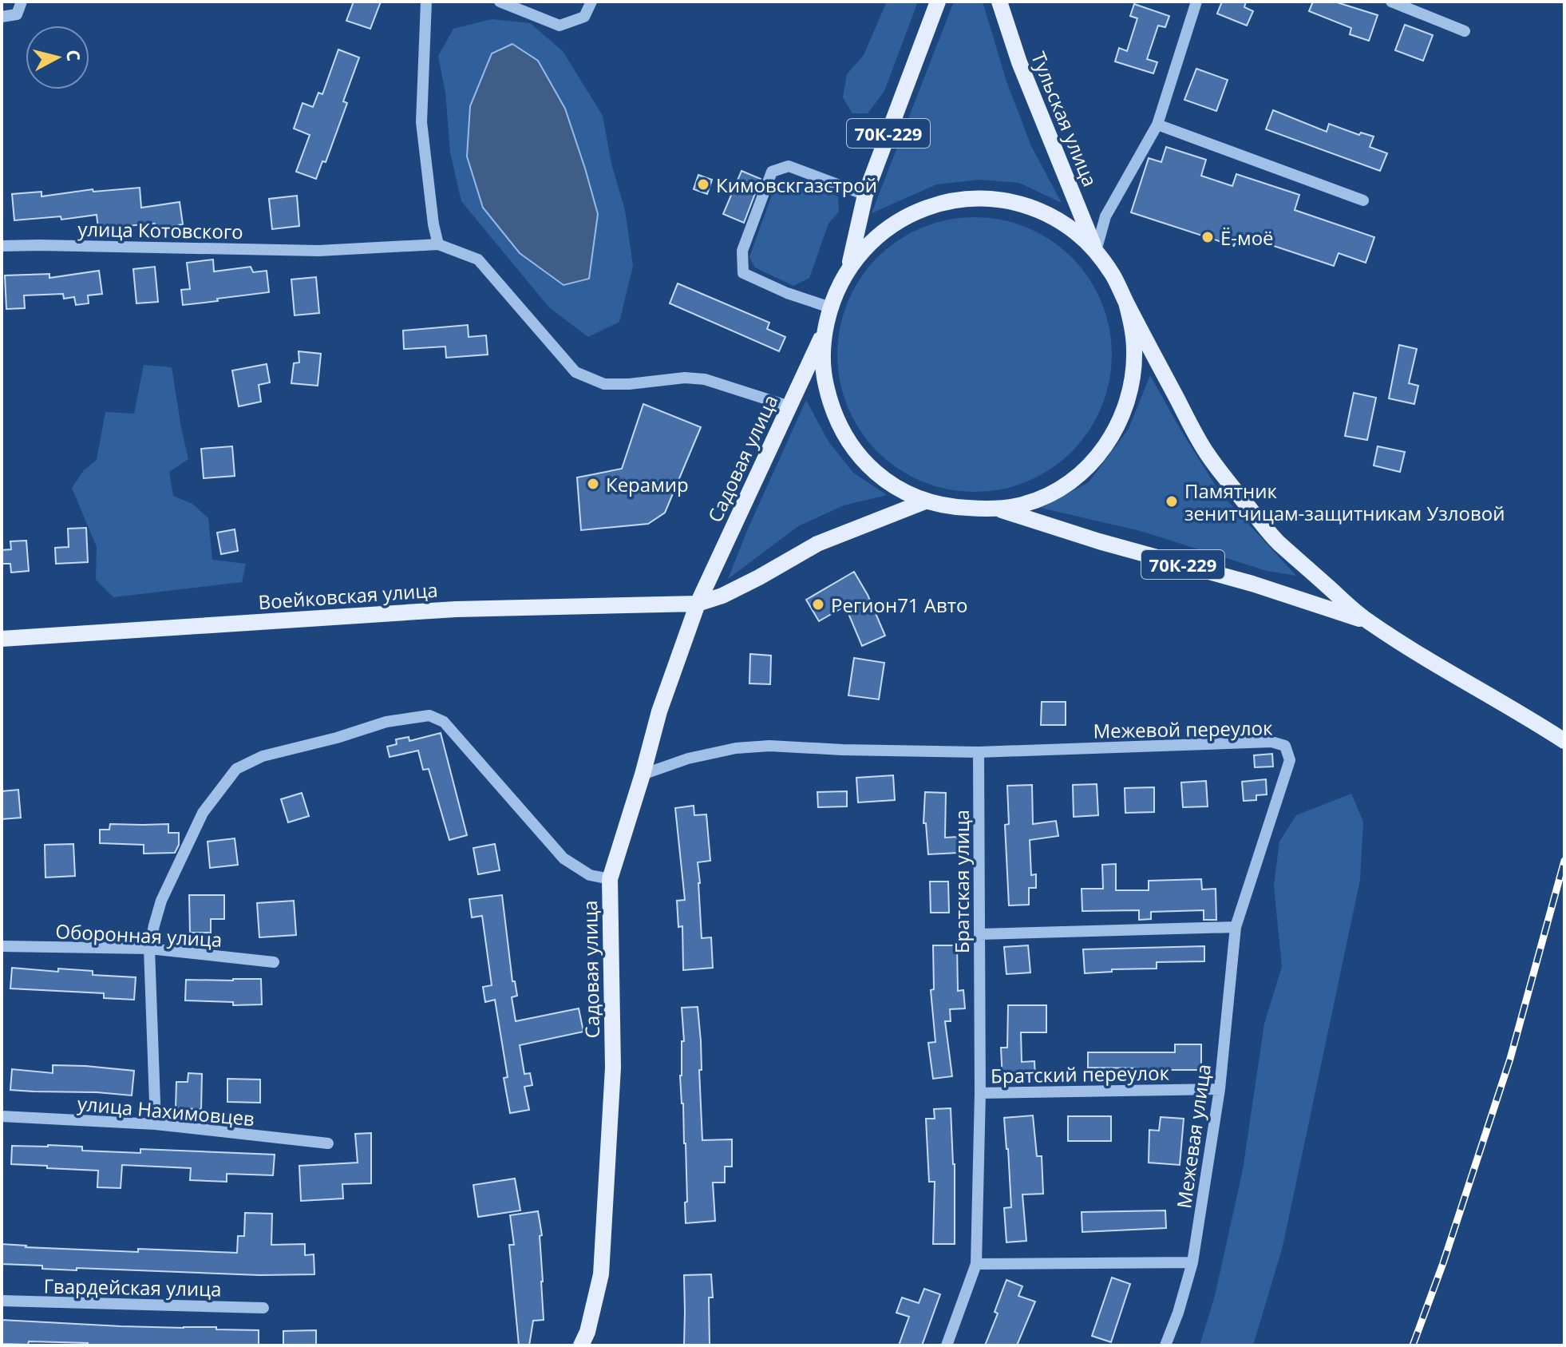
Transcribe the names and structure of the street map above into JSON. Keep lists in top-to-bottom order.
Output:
{
  "streets": {
    "main road": [
      "Тульская улица",
      "70К-229",
      "Садовая улица",
      "Воейковская улица"
    ],
    "street": [
      "улица Котовского",
      "Межевой переулок",
      "Братская улица",
      "Оборонная улица",
      "Братский переулок",
      "улица Нахимовцев",
      "Межевая улица",
      "Гвардейская улица"
    ]
  },
  "crossings": [
    ["Тульская улица", "70К-229"],
    ["70К-229", "Садовая улица"],
    ["Садовая улица", "Воейковская улица"],
    ["Межевой переулок", "Братская улица"],
    ["Межевой переулок", "Межевая улица"],
    ["Братская улица", "Братский переулок"],
    ["Братский переулок", "Межевая улица"]
  ],
  "places": [
    "Кимовскгазстрой",
    "Ё-моё",
    "Керамир",
    "Памятник зенитчицам-защитникам Узловой",
    "Регион71 Авто"
  ],
  "north": "right"
}
